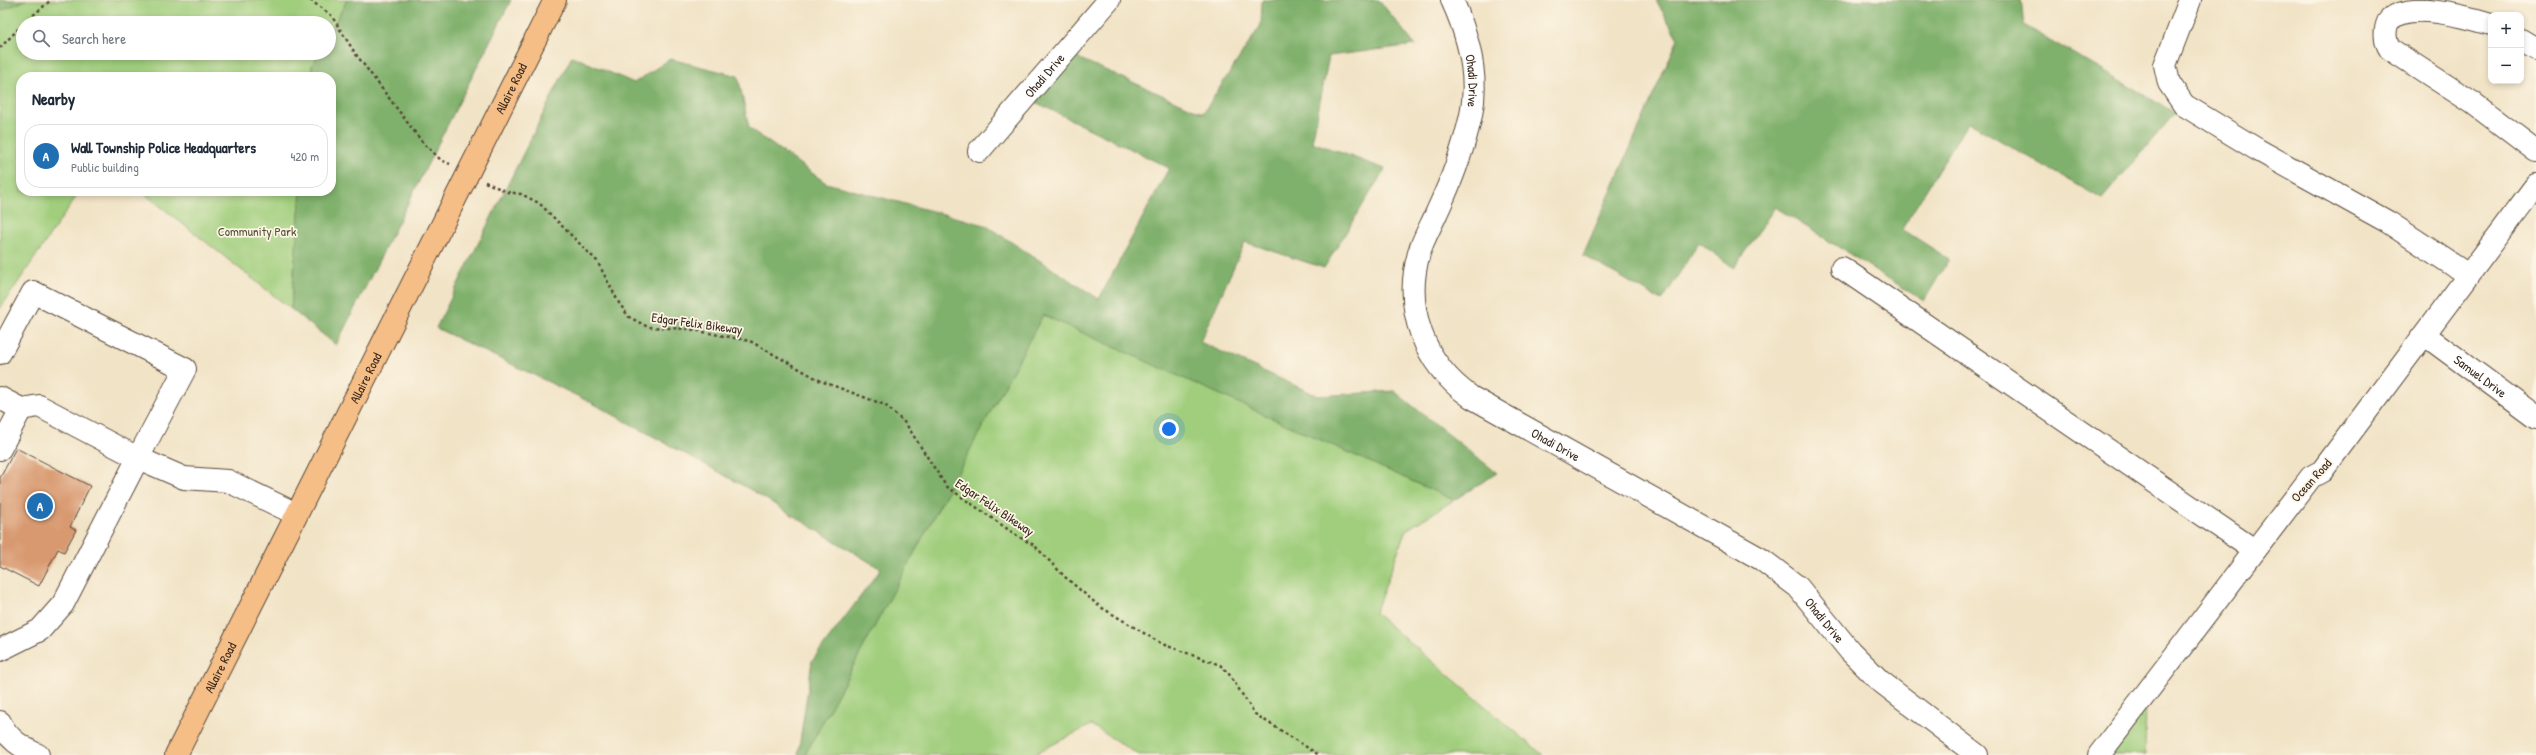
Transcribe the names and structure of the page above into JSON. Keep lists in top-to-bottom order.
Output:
{
  "streets": {
    "main road": ["Allaire Road"],
    "street": ["Ohadi Drive", "Samuel Drive", "Ocean Road"],
    "path": ["Edgar Felix Bikeway"]
  },
  "crossings": [
    ["Allaire Road", "Edgar Felix Bikeway"],
    ["Samuel Drive", "Ocean Road"]
  ],
  "parks": ["Community Park"],
  "page": {
    "map_buttons": ["+", "−"],
    "search": "Search here",
    "heading": "Nearby",
    "list": [
      {
        "mark": "A",
        "name": "Wall Township Police Headquarters",
        "note": "Public building",
        "value": "420 m"
      }
    ],
    "pins": "A"
  }
}
